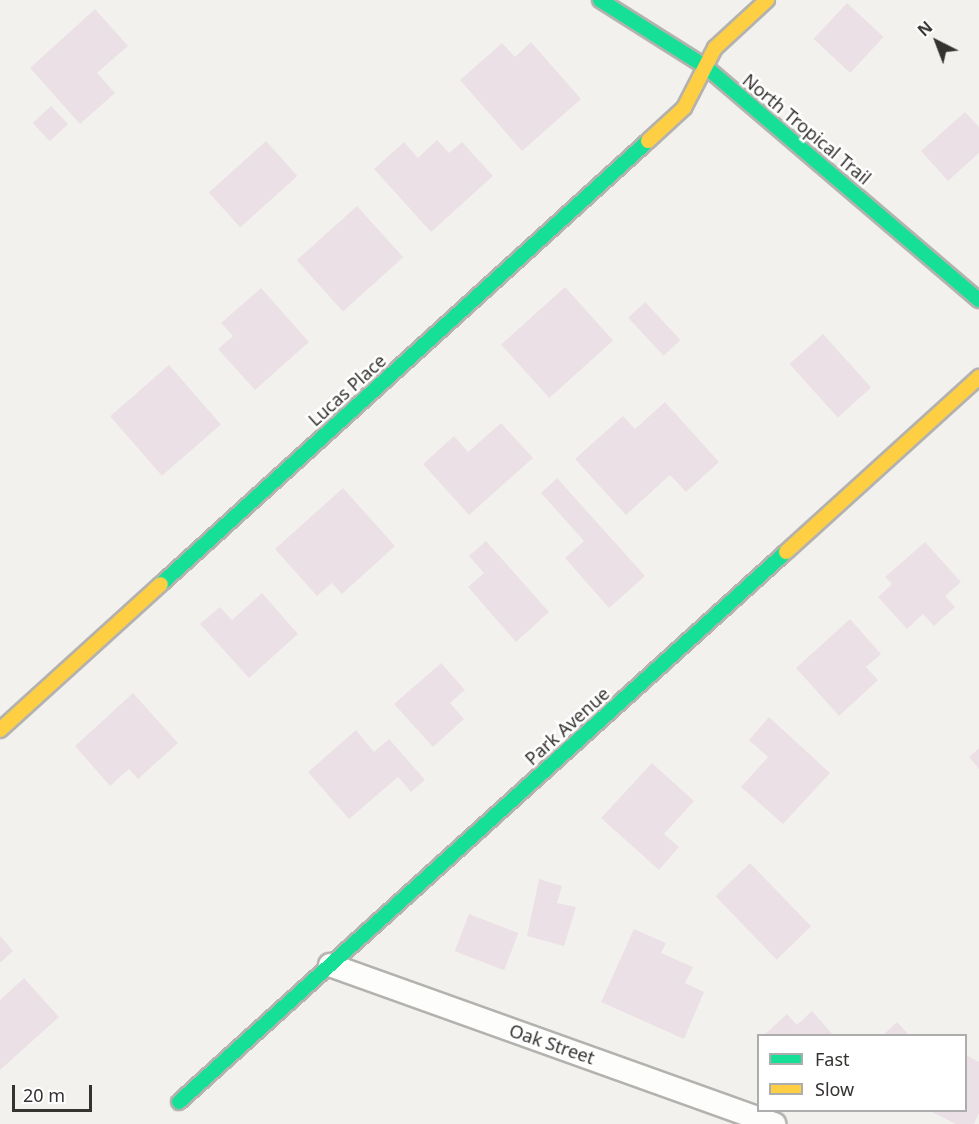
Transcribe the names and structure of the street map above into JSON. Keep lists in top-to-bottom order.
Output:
{
  "streets": {
    "street": [
      "North Tropical Trail",
      "Lucas Place",
      "Park Avenue",
      "Oak Street"
    ]
  },
  "crossings": [
    ["North Tropical Trail", "Lucas Place"],
    ["Park Avenue", "Oak Street"]
  ],
  "legend": ["Fast", "Slow"],
  "scale_bar": "20 m",
  "north": "top left"
}
